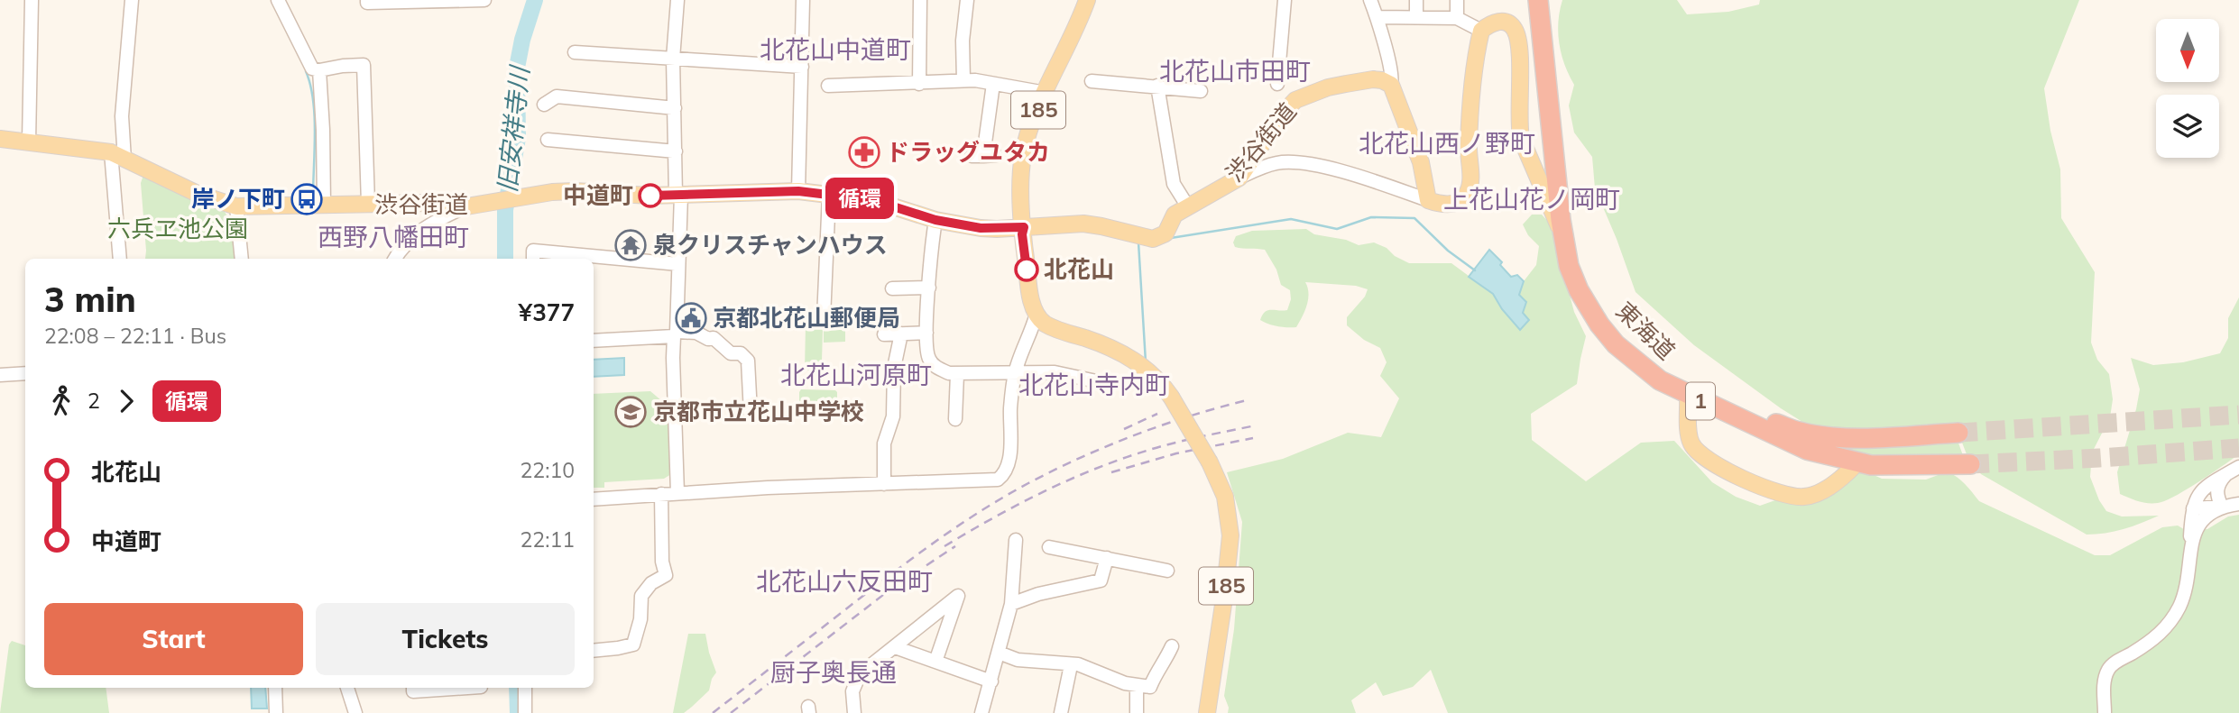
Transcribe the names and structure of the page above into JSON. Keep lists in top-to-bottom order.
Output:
{
  "streets": {
    "highway": ["東海道", "1"],
    "main road": ["185", "渋谷街道"]
  },
  "crossings": [
    ["185", "渋谷街道"]
  ],
  "districts": [
    "北花山中道町",
    "北花山市田町",
    "北花山西ノ野町",
    "上花山花ノ岡町",
    "西野八幡田町",
    "北花山河原町",
    "北花山寺内町",
    "北花山六反田町",
    "厨子奥長通"
  ],
  "water": ["旧安祥寺川"],
  "parks": ["六兵ヱ池公園"],
  "places": {
    "pharmacy": ["ドラッグユタカ"],
    "other": ["中道町", "北花山"],
    "bus stop": ["岸ノ下町"],
    "temple": ["泉クリスチャンハウス"],
    "public building": ["京都北花山郵便局"],
    "school or university": ["京都市立花山中学校"]
  },
  "lines": ["bus line 循環"],
  "north": "bottom",
  "page": {
    "on_map": "循環",
    "heading": ["3 min", "22:08 – 22:11 · Bus", "¥377"],
    "legs": ["2", "循環"],
    "list": [
      {
        "name": "北花山",
        "value": "22:10"
      },
      {
        "name": "中道町",
        "value": "22:11"
      }
    ],
    "buttons": ["Start", "Tickets"]
  }
}
